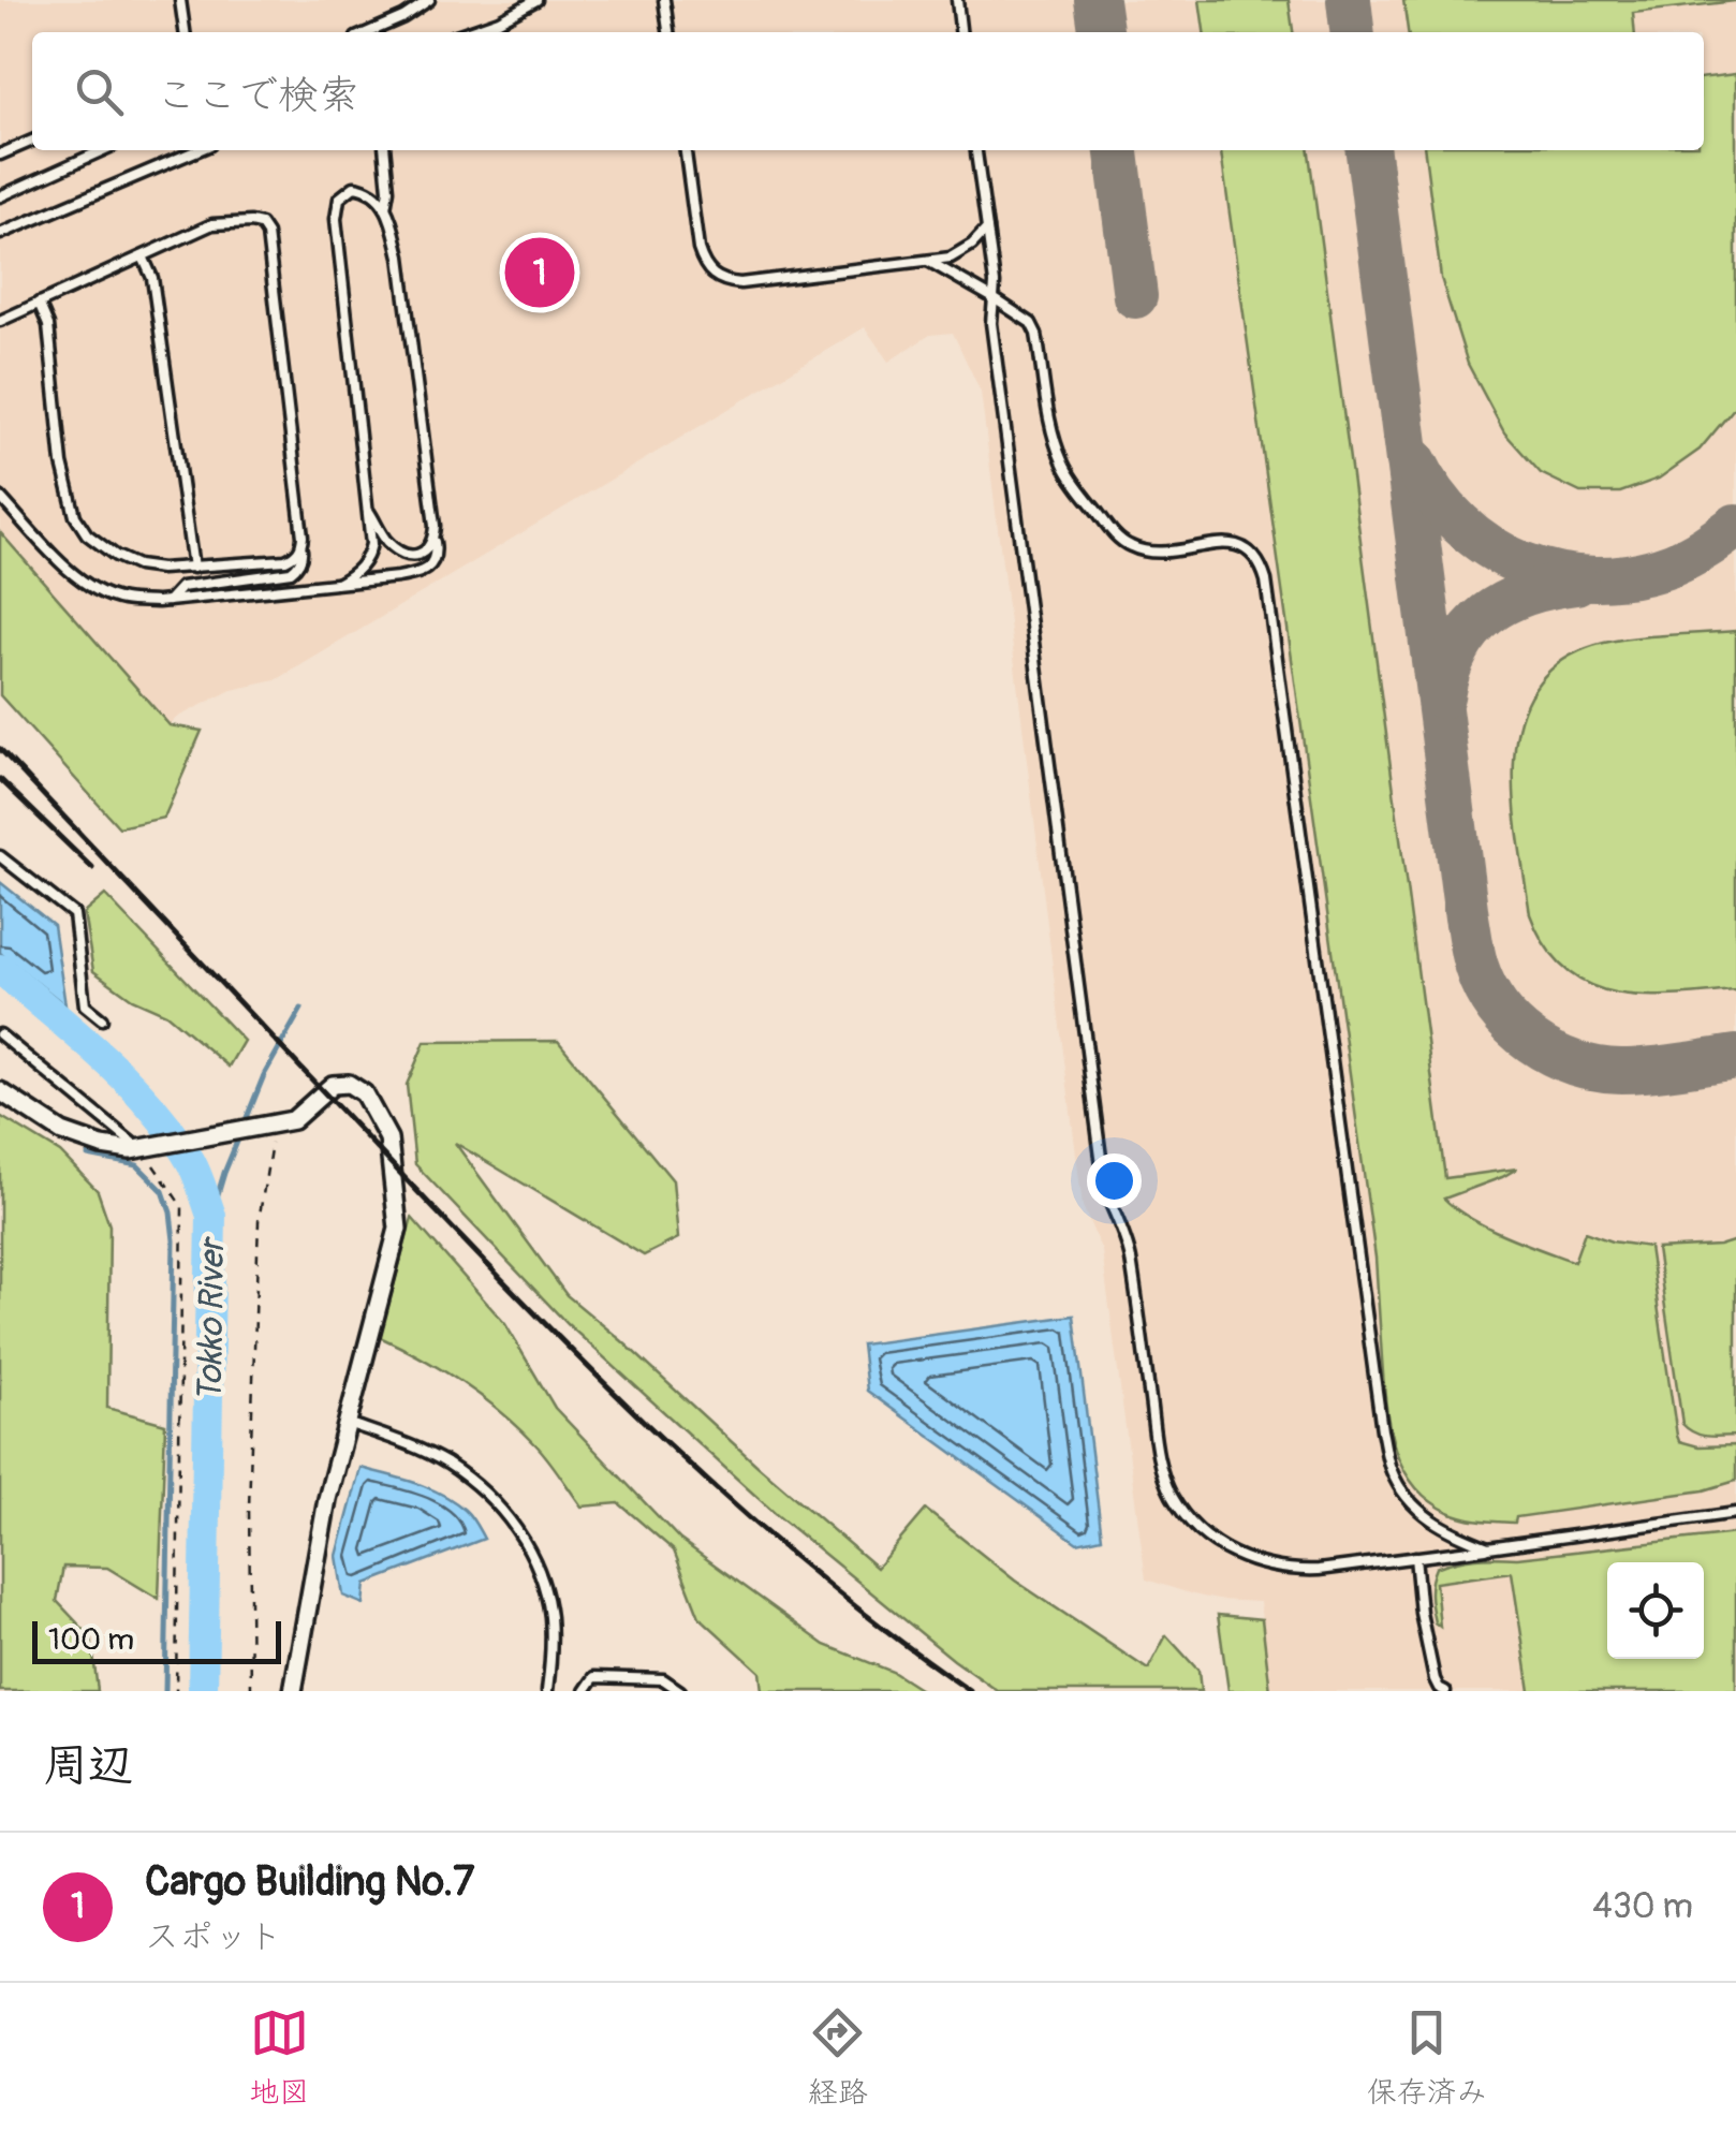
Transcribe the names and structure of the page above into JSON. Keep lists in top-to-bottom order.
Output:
{
  "water": ["Tokko River"],
  "scale_bar": "100 m",
  "page": {
    "search": "ここで検索",
    "pins": "1",
    "scale": "100 m",
    "heading": "周辺",
    "list": [
      {
        "mark": "1",
        "name": "Cargo Building No.7",
        "note": "スポット",
        "value": "430 m"
      }
    ],
    "nav": ["地図", "経路", "保存済み"]
  }
}
